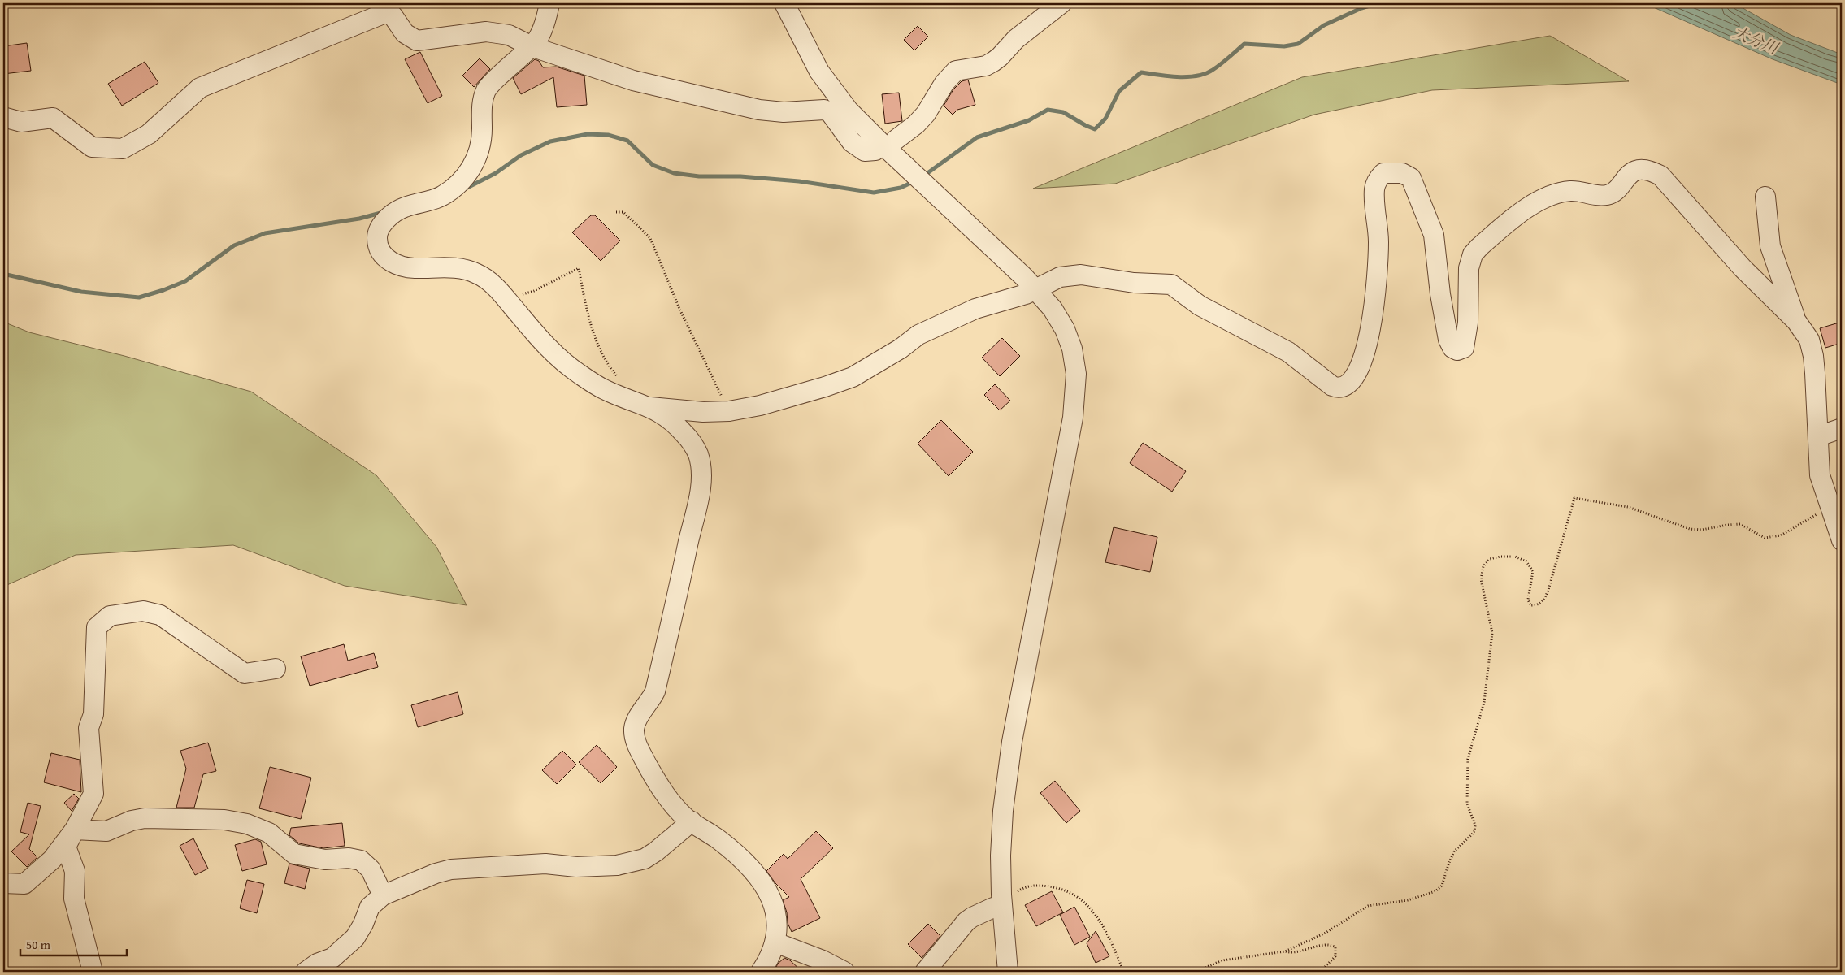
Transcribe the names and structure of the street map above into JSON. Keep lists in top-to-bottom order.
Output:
{
  "water": ["大分川"],
  "scale_bar": "50 m"
}
